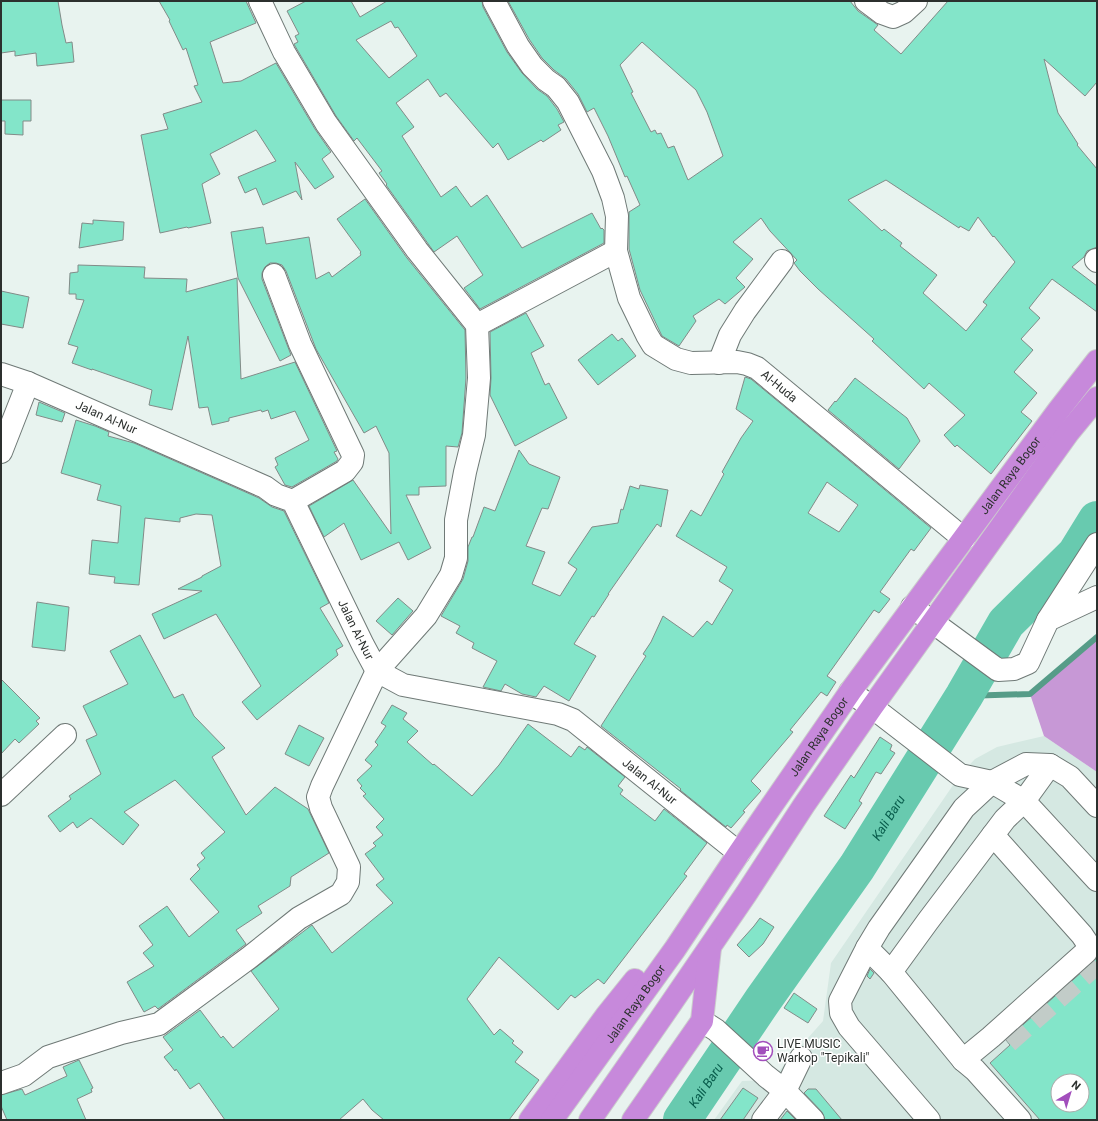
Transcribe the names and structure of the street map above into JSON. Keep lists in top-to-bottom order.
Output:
{
  "streets": {
    "highway": ["Jalan Raya Bogor"],
    "street": ["Al-Huda", "Jalan Al-Nur"]
  },
  "crossings": [
    ["Al-Huda", "Jalan Raya Bogor"],
    ["Jalan Al-Nur", "Jalan Raya Bogor"]
  ],
  "water": ["Kali Baru"],
  "places": {
    "cafe": ["LIVE MUSIC Warkop \"Tepikali\""]
  },
  "north": "top right"
}
